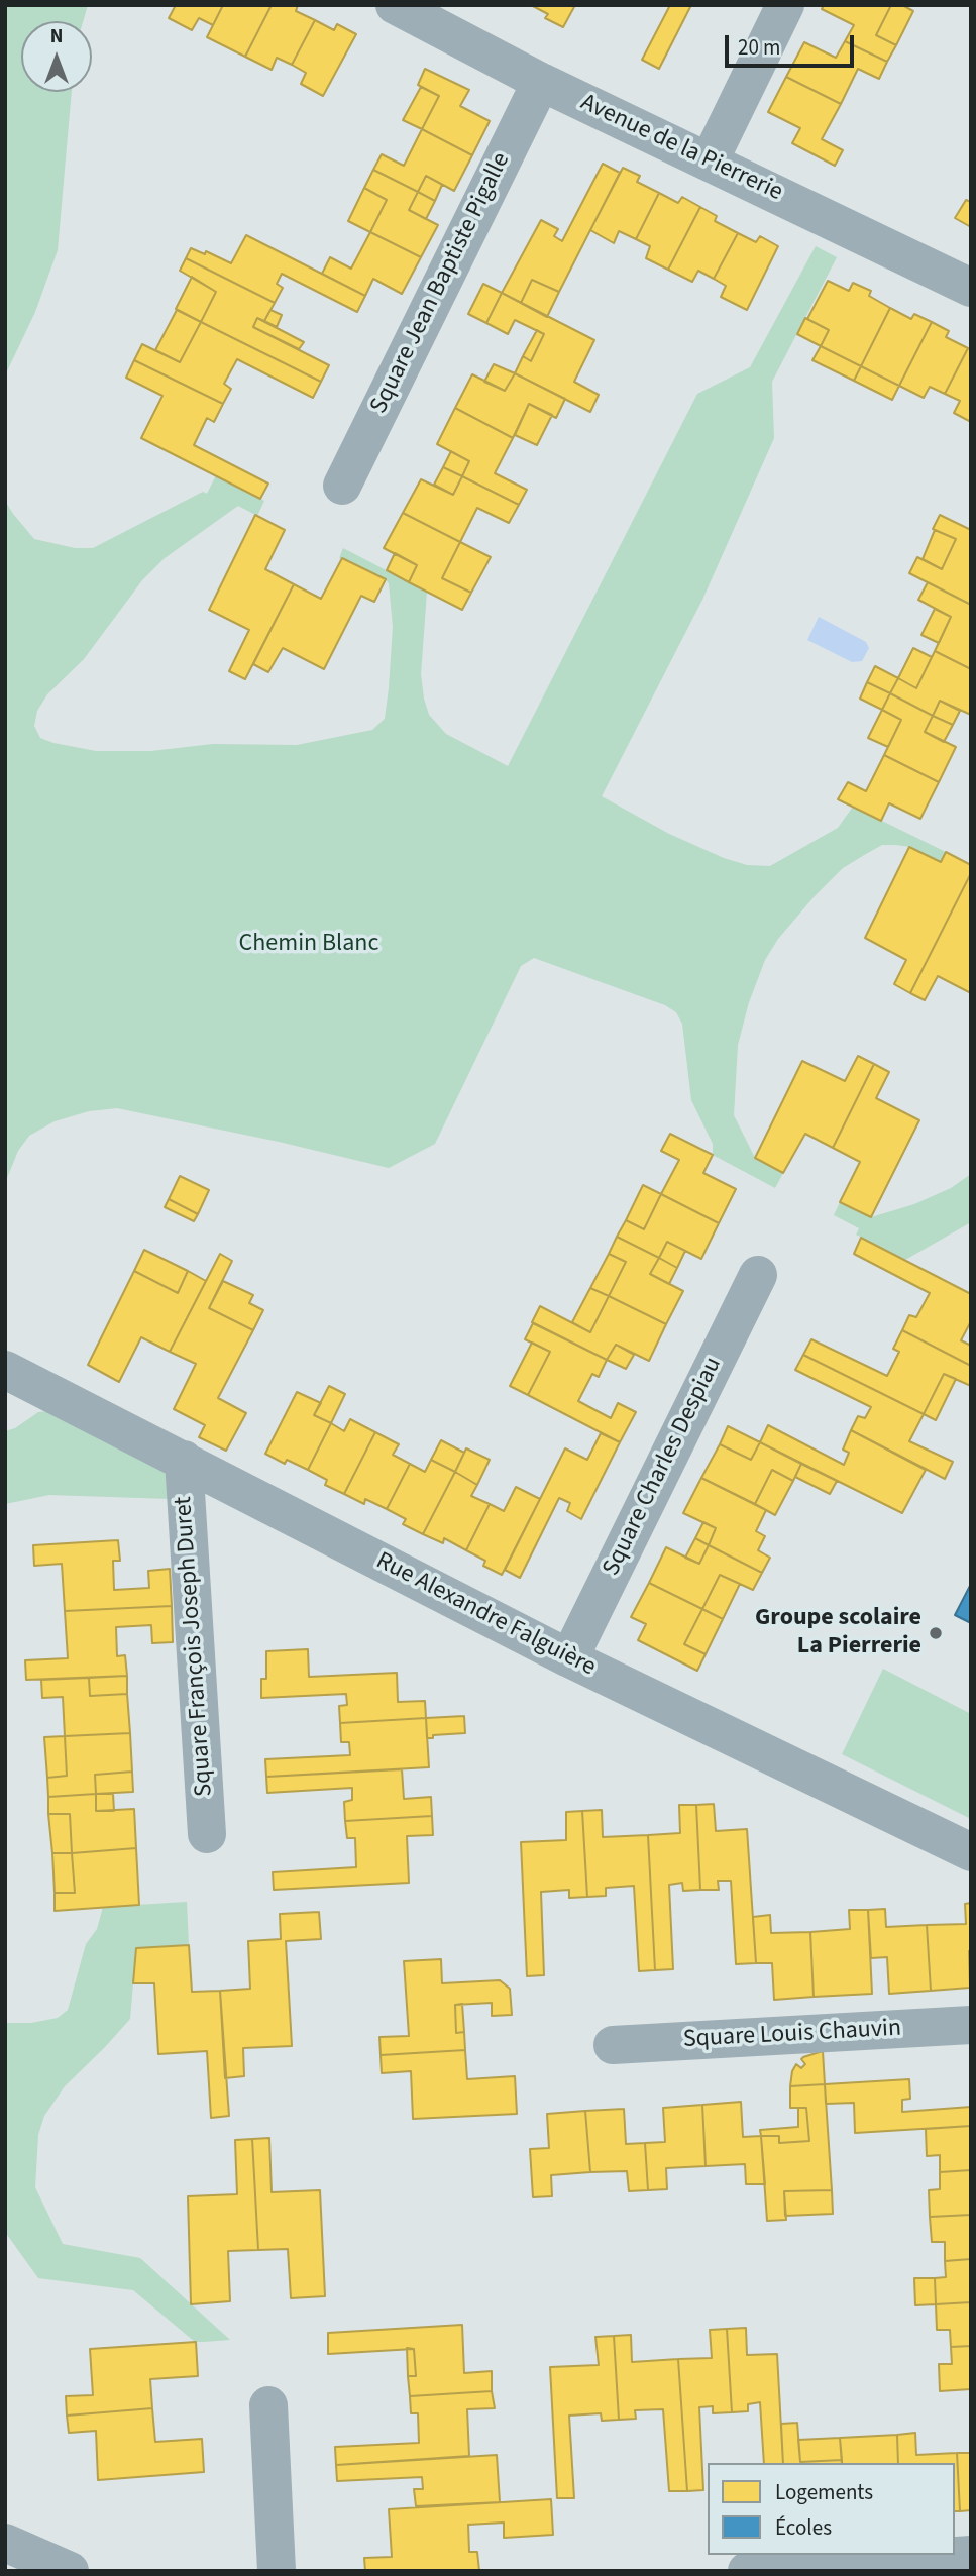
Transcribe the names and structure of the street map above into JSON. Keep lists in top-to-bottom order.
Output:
{
  "streets": {
    "street": [
      "Avenue de la Pierrerie",
      "Square Jean Baptiste Pigalle",
      "Square Charles Despiau",
      "Rue Alexandre Falguière",
      "Square François Joseph Duret",
      "Square Louis Chauvin"
    ]
  },
  "crossings": [
    ["Avenue de la Pierrerie", "Square Jean Baptiste Pigalle"],
    ["Square Charles Despiau", "Rue Alexandre Falguière"],
    ["Rue Alexandre Falguière", "Square François Joseph Duret"]
  ],
  "parks": ["Chemin Blanc"],
  "places": ["Groupe scolaire La Pierrerie"],
  "legend": ["Logements", "Écoles"],
  "scale_bar": "20 m",
  "north": "top"
}
